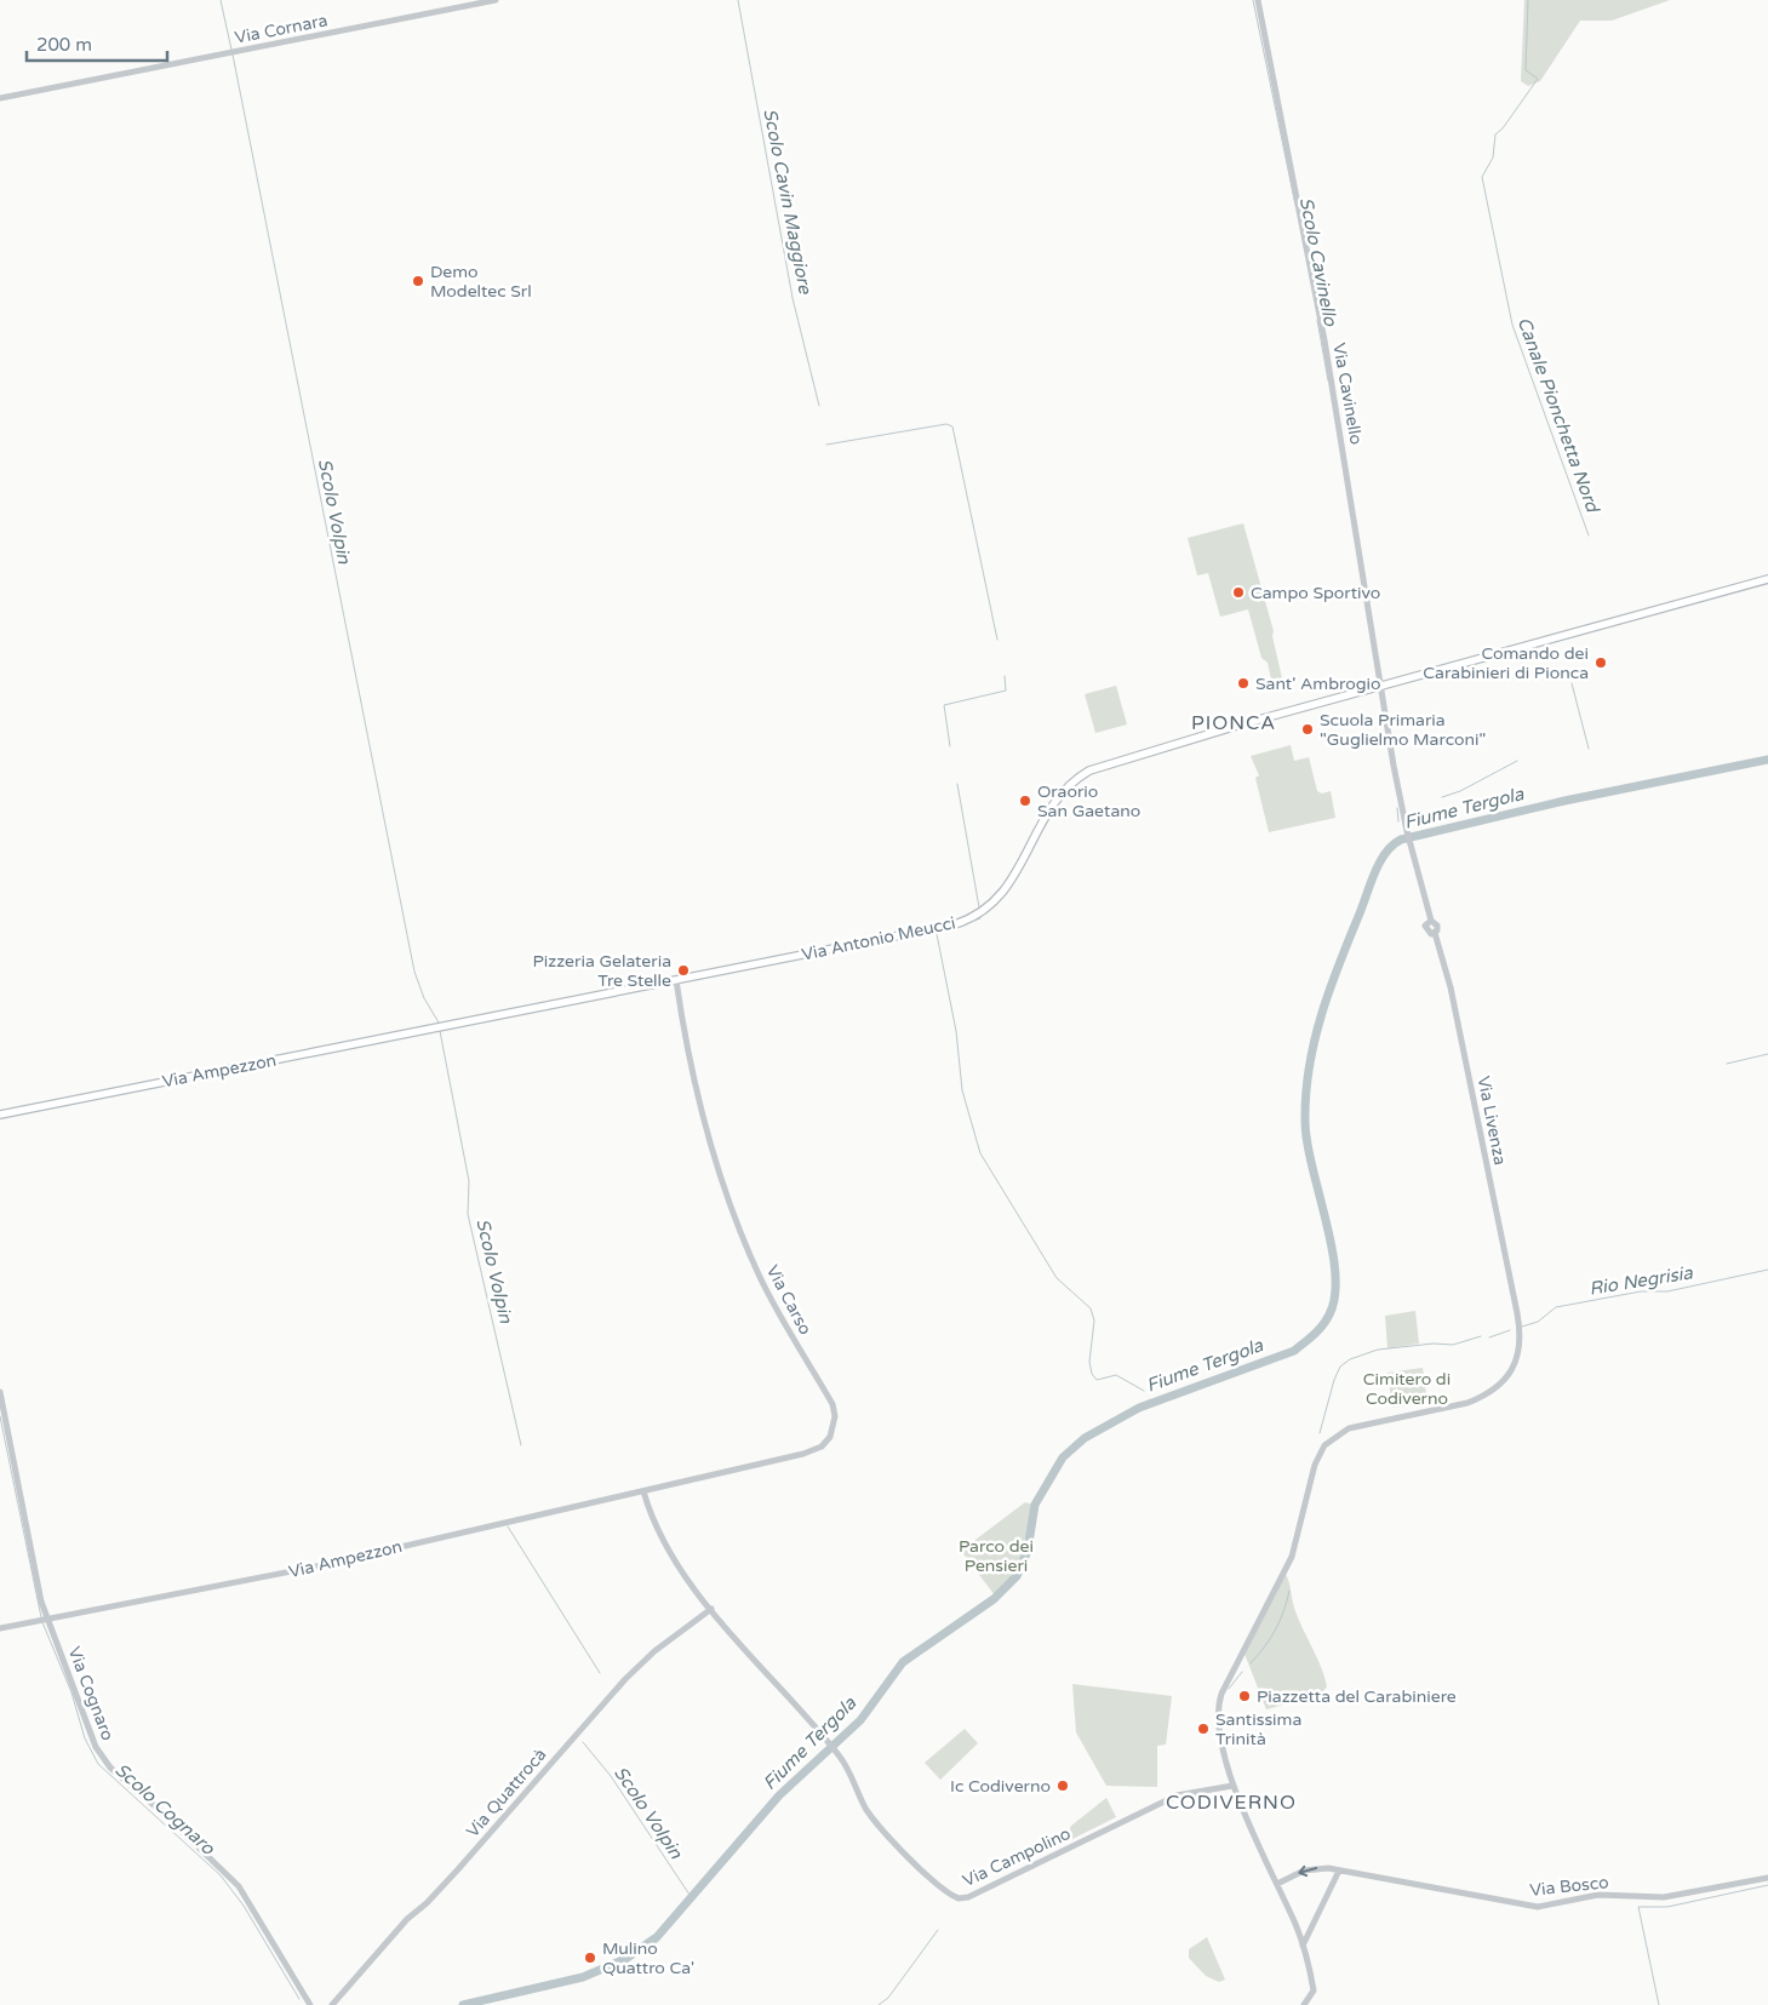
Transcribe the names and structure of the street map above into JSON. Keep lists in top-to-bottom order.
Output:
{
  "streets": {
    "main road": ["Via Antonio Meucci", "Via Ampezzon"],
    "street": [
      "Via Cornara",
      "Via Cavinello",
      "Via Livenza",
      "Via Carso",
      "Via Cognaro",
      "Via Quattrocà",
      "Via Campolino",
      "Via Bosco"
    ]
  },
  "crossings": [
    ["Via Cavinello", "Via Antonio Meucci"],
    ["Via Cavinello", "Via Livenza"],
    ["Via Antonio Meucci", "Via Ampezzon"],
    ["Via Antonio Meucci", "Via Livenza"],
    ["Via Antonio Meucci", "Via Carso"],
    ["Via Ampezzon", "Via Carso"],
    ["Via Ampezzon", "Via Cognaro"],
    ["Via Ampezzon", "Via Campolino"],
    ["Via Livenza", "Via Campolino"],
    ["Via Carso", "Via Campolino"],
    ["Via Quattrocà", "Via Campolino"]
  ],
  "districts": ["PIONCA", "CODIVERNO"],
  "water": [
    "Scolo Cavin Maggiore",
    "Scolo Cavinello",
    "Canale Pionchetta Nord",
    "Scolo Volpin",
    "Fiume Tergola",
    "Rio Negrisia",
    "Scolo Cognaro"
  ],
  "parks": ["Cimitero di Codiverno", "Parco dei Pensieri"],
  "places": [
    "Demo Modeltec Srl",
    "Campo Sportivo",
    "Comando dei Carabinieri di Pionca",
    "Sant' Ambrogio",
    "Scuola Primaria \"Guglielmo Marconi\"",
    "Oraorio San Gaetano",
    "Pizzeria Gelateria Tre Stelle",
    "Piazzetta del Carabiniere",
    "Santissima Trinità",
    "Ic Codiverno",
    "Mulino Quattro Ca'"
  ],
  "scale_bar": "200 m"
}
